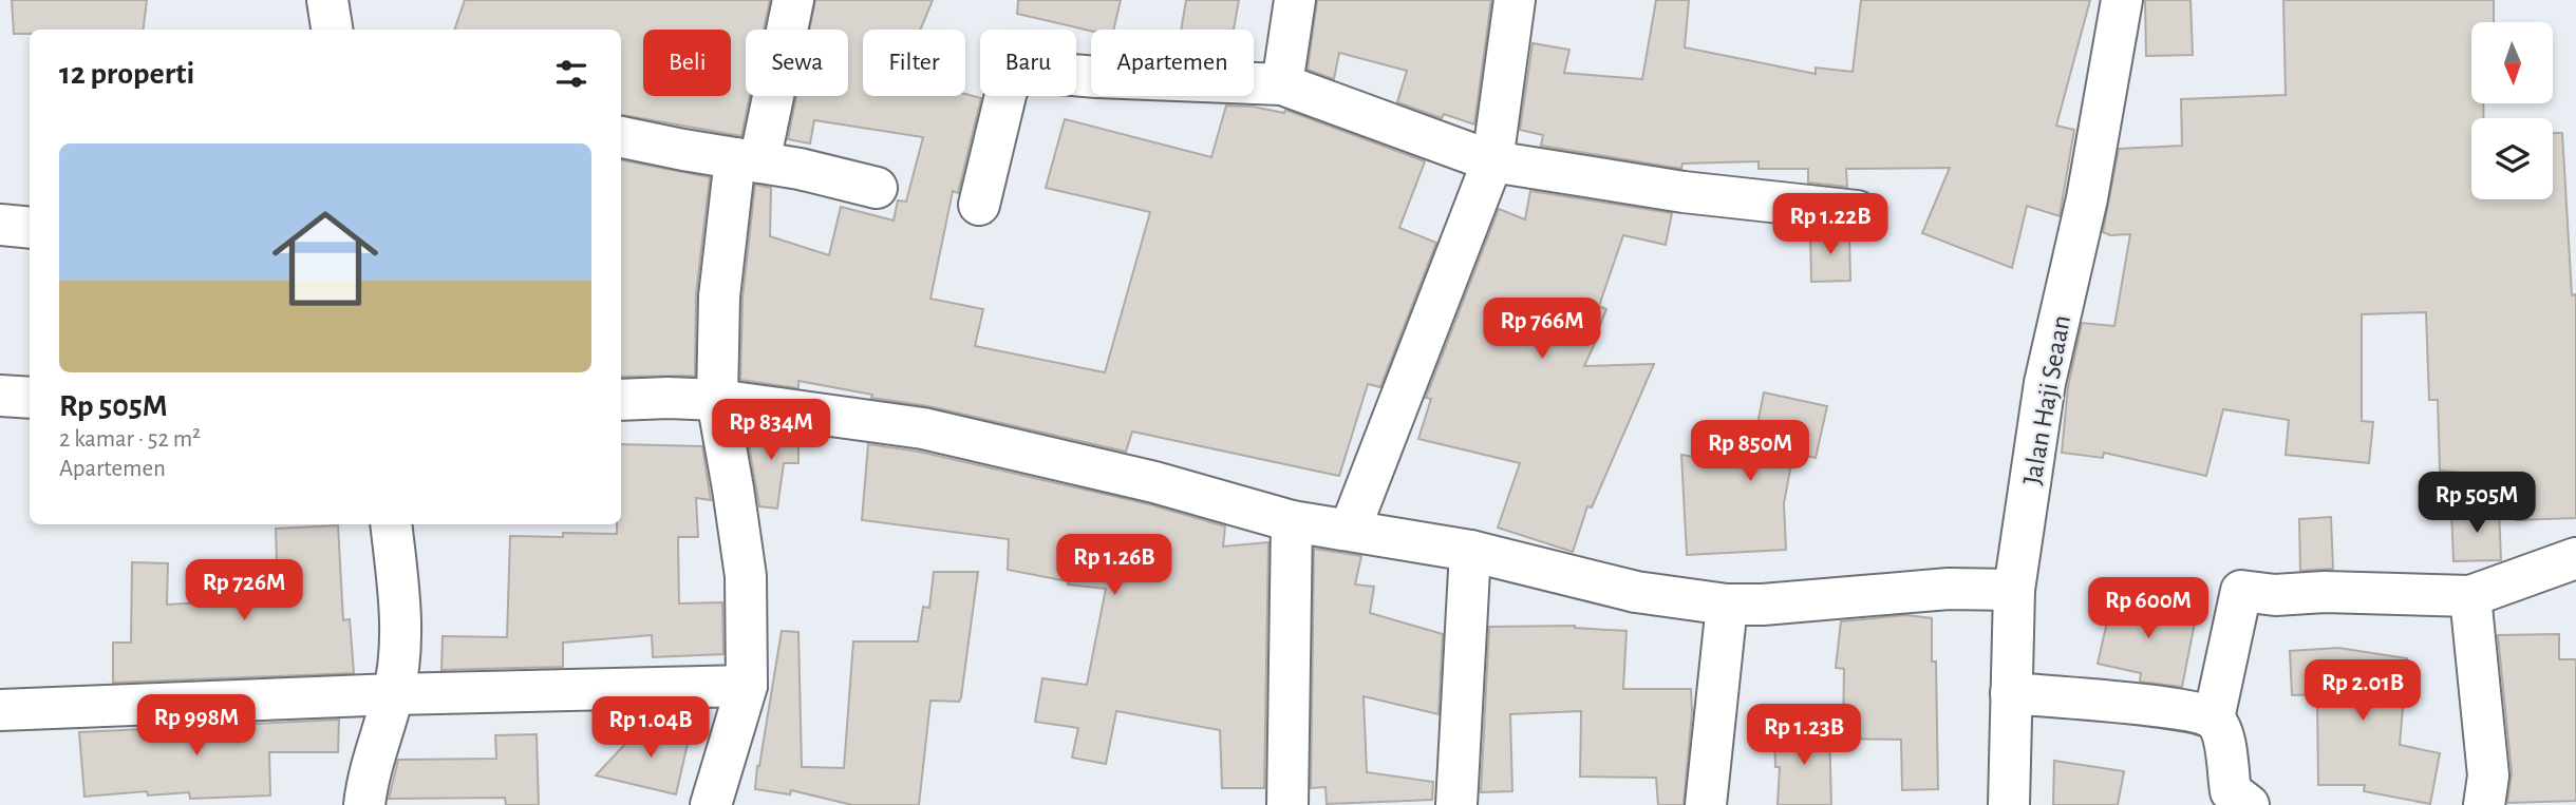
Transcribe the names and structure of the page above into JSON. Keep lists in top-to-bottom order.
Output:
{
  "streets": {
    "street": ["Jalan Haji Seaan"]
  },
  "north": "bottom",
  "page": {
    "chip": [
      "Beli",
      "Sewa",
      "Filter",
      "Baru",
      "Apartemen"
    ],
    "heading": "12 properti",
    "list": [
      {
        "name": "Rp 505M",
        "note": "2 kamar · 52 m² · Apartemen"
      }
    ],
    "price": [
      "Rp 1.22B",
      "Rp 766M",
      "Rp 834M",
      "Rp 850M",
      "Rp 505M",
      "Rp 1.26B",
      "Rp 726M",
      "Rp 600M",
      "Rp 2.01B",
      "Rp 998M",
      "Rp 1.04B",
      "Rp 1.23B"
    ]
  }
}
